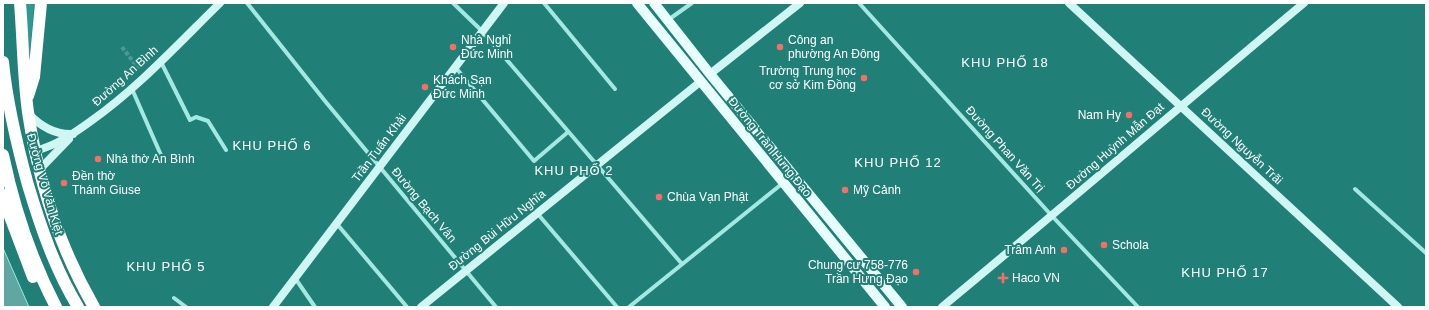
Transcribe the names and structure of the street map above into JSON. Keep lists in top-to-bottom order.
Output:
{
  "streets": {
    "highway": ["Đường Võ Văn Kiệt"],
    "main road": ["Đường Trần Hưng Đạo"],
    "street": [
      "Đường An Bình",
      "Đường Huỳnh Mẫn Đạt",
      "Đường Nguyễn Trãi",
      "Trần Tuấn Khải",
      "Đường Phan Văn Trị",
      "Đường Bạch Vân",
      "Đường Bùi Hữu Nghĩa"
    ]
  },
  "crossings": [
    ["Đường An Bình", "Đường Võ Văn Kiệt"],
    ["Đường Huỳnh Mẫn Đạt", "Đường Nguyễn Trãi"],
    ["Đường Huỳnh Mẫn Đạt", "Đường Phan Văn Trị"],
    ["Đường Trần Hưng Đạo", "Đường Bùi Hữu Nghĩa"],
    ["Trần Tuấn Khải", "Đường Bạch Vân"],
    ["Đường Bạch Vân", "Đường Bùi Hữu Nghĩa"]
  ],
  "districts": [
    "KHU PHỐ 18",
    "KHU PHỐ 6",
    "KHU PHỐ 12",
    "KHU PHỐ 2",
    "KHU PHỐ 5",
    "KHU PHỐ 17"
  ],
  "places": {
    "other": [
      "Nhà Nghỉ Đức Minh",
      "Công an phường An Đông",
      "Trường Trung học cơ sở Kim Đồng",
      "Khách Sạn Đức Minh",
      "Nam Hy",
      "Nhà thờ An Bình",
      "Đền thờ Thánh Giuse",
      "Mỹ Cảnh",
      "Chùa Vạn Phật",
      "Schola",
      "Trâm Anh",
      "Chung cư 758-776 Trần Hưng Đạo"
    ],
    "health": ["Haco VN"]
  }
}
